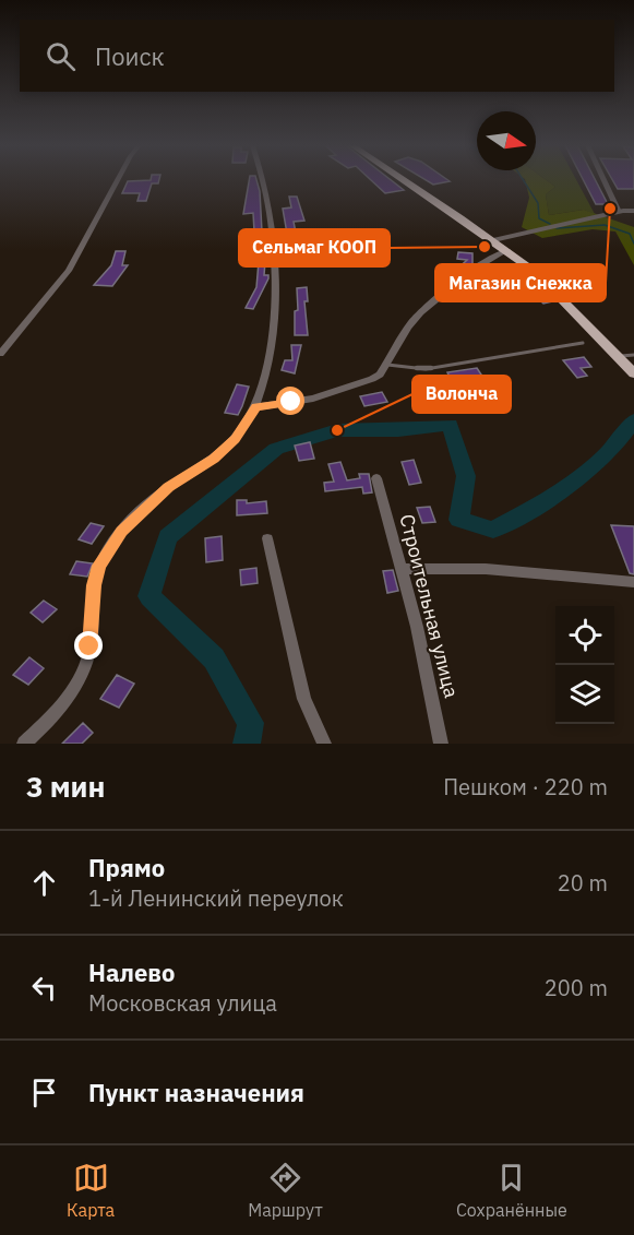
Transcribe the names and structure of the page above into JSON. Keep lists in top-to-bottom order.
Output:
{
  "streets": {
    "street": ["Строительная улица"]
  },
  "places": ["Магазин Снежка", "Сельмаг КООП", "Волонча"],
  "north": "right",
  "page": {
    "search": "Поиск",
    "heading": ["3 мин", "Пешком · 220 m"],
    "list": [
      ["Прямо", "1-й Ленинский переулок", "20 m"],
      ["Налево", "Московская улица", "200 m"],
      "Пункт назначения"
    ],
    "nav": ["Карта", "Маршрут", "Сохранённые"]
  }
}
